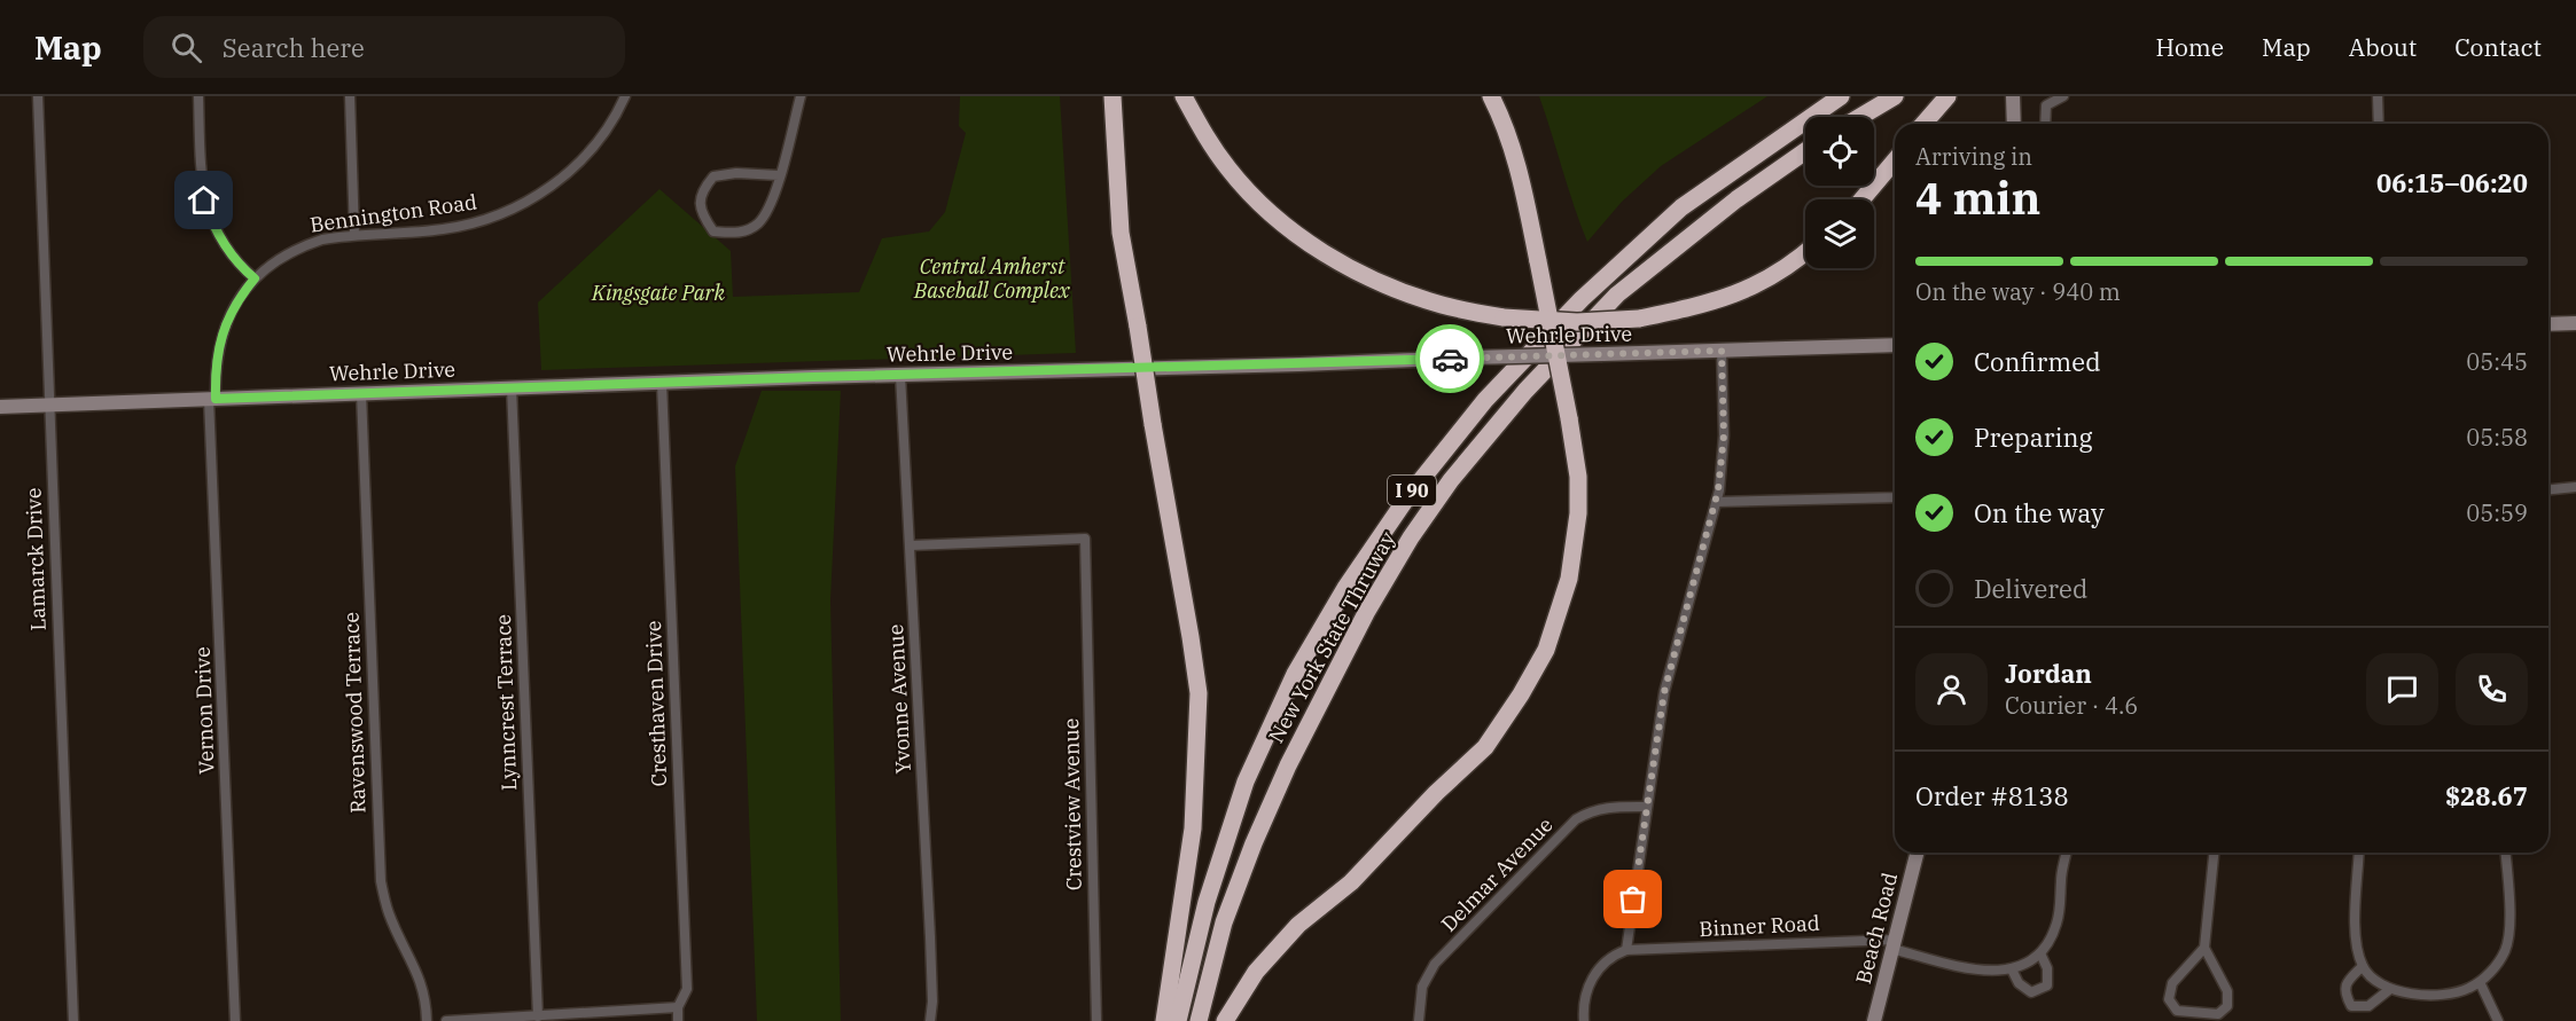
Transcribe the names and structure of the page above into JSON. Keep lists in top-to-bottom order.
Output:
{
  "streets": {
    "highway": ["I 90", "New York State Thruway"],
    "street": [
      "Bennington Road",
      "Wehrle Drive",
      "Lamarck Drive",
      "Yvonne Avenue",
      "Lynncrest Terrace",
      "Cresthaven Drive",
      "Vernon Drive",
      "Ravenswood Terrace",
      "Crestview Avenue",
      "Delmar Avenue",
      "Binner Road",
      "Beach Road"
    ]
  },
  "crossings": [
    ["Bennington Road", "Wehrle Drive"],
    ["Bennington Road", "Vernon Drive"],
    ["Wehrle Drive", "Lamarck Drive"],
    ["Wehrle Drive", "Yvonne Avenue"],
    ["Wehrle Drive", "Lynncrest Terrace"],
    ["Wehrle Drive", "Cresthaven Drive"],
    ["Wehrle Drive", "Vernon Drive"],
    ["Wehrle Drive", "Ravenswood Terrace"],
    ["Yvonne Avenue", "Crestview Avenue"],
    ["Binner Road", "Beach Road"]
  ],
  "parks": ["Central Amherst Baseball Complex", "Kingsgate Park"],
  "page": {
    "header": "Map",
    "search": "Search here",
    "nav": [
      "Home",
      "Map",
      "About",
      "Contact"
    ],
    "heading": ["4 min", "Arriving in", "06:15–06:20"],
    "panel": [
      "Jordan",
      "Courier · 4.6",
      "Order #8138",
      "$28.67"
    ],
    "bar": "On the way · 940 m",
    "list": [
      ["Confirmed", "05:45"],
      ["Preparing", "05:58"],
      ["On the way", "05:59"],
      "Delivered"
    ]
  }
}
